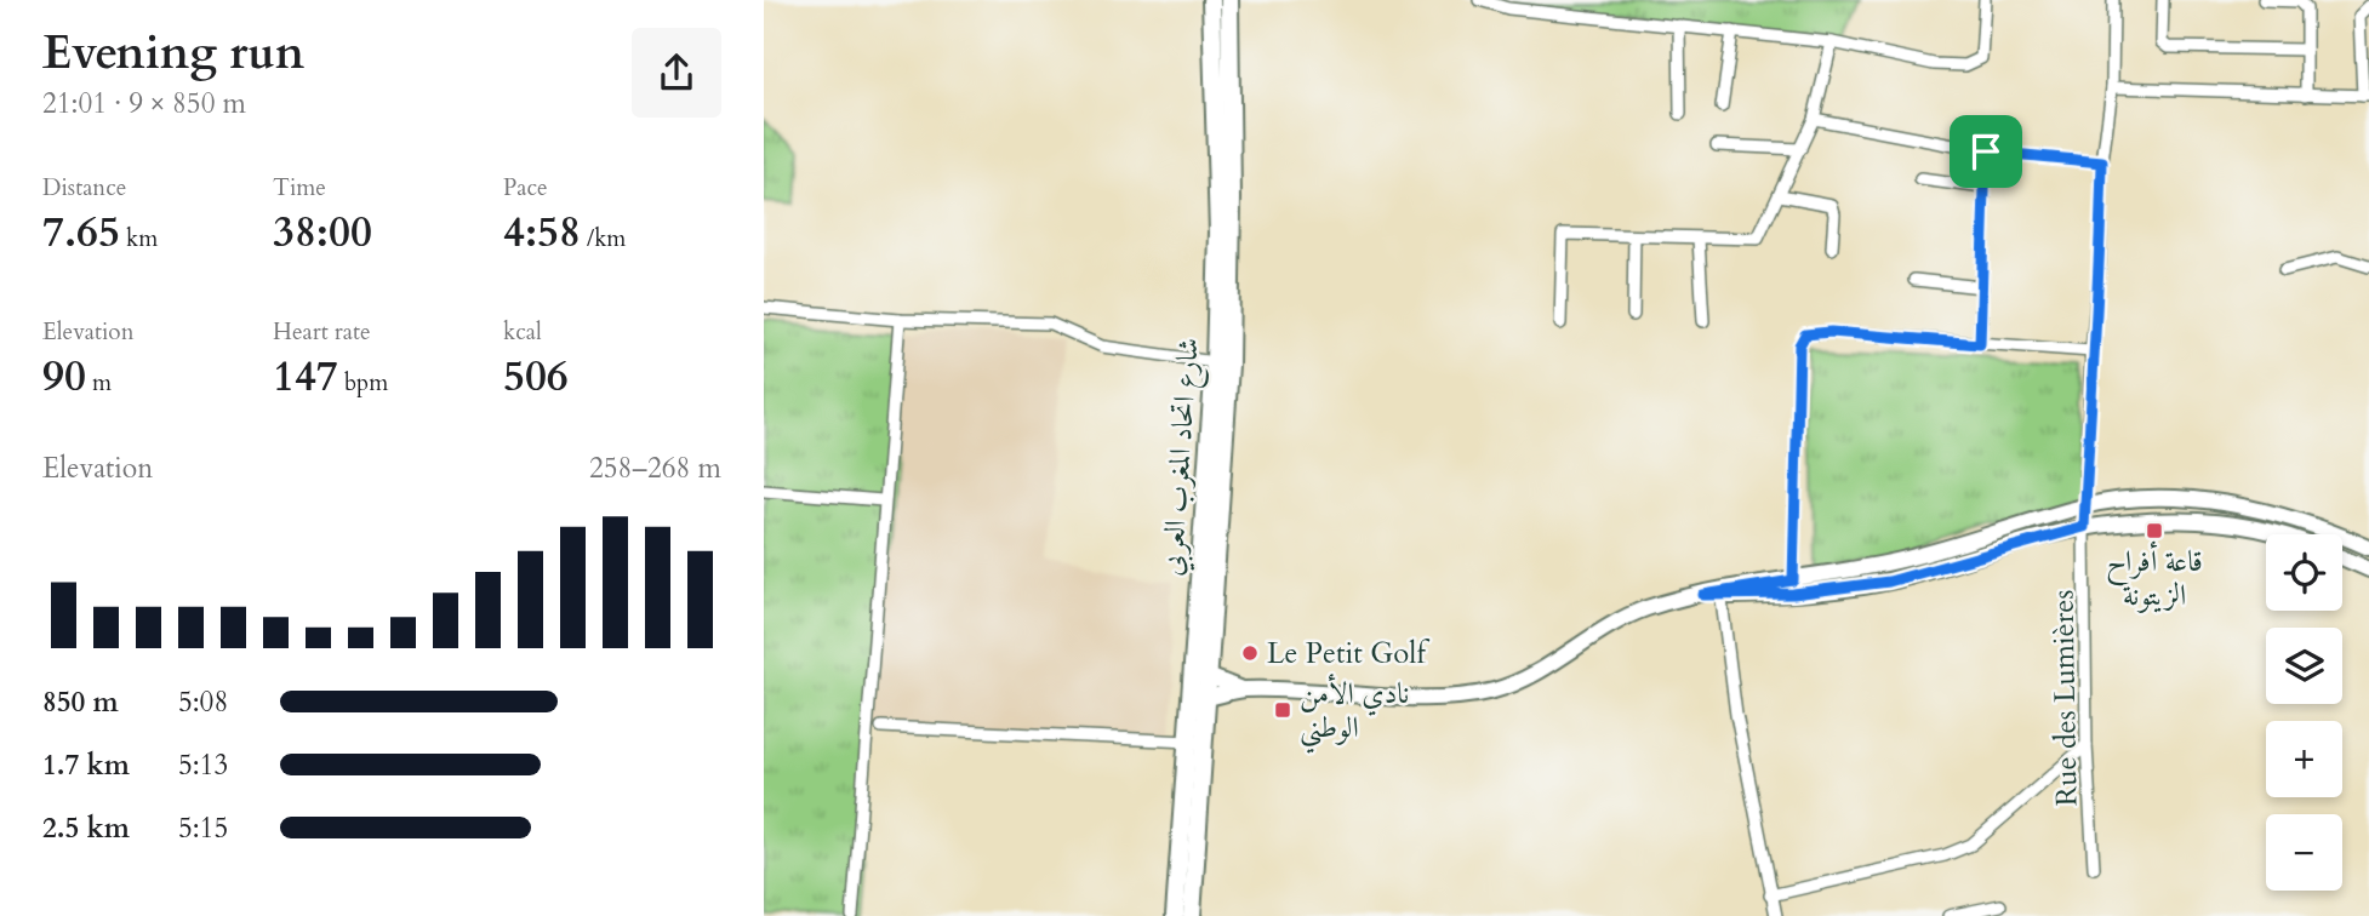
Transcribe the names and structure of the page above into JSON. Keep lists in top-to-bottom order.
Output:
{
  "streets": {
    "main road": ["شارع اتحاد المغرب العربي"],
    "street": ["Rue des Lumières"]
  },
  "places": {
    "transit": ["قاعة أفراح الزيتونة", "نادي الأمن الوطني"],
    "other": ["Le Petit Golf"]
  },
  "page": {
    "heading": ["Evening run", "21:01 · 9 × 850 m"],
    "stats": [
      ["Distance", "7.65 km"],
      ["Time", "38:00"],
      ["Pace", "4:58 /km"],
      ["Elevation", "90 m"],
      ["Heart rate", "147 bpm"],
      ["kcal", "506"]
    ],
    "chart": ["Elevation", "258–268 m"],
    "map_buttons": ["+", "−"],
    "list": [
      {
        "name": "850 m",
        "note": "5:08"
      },
      {
        "name": "1.7 km",
        "note": "5:13"
      },
      {
        "name": "2.5 km",
        "note": "5:15"
      }
    ]
  }
}
